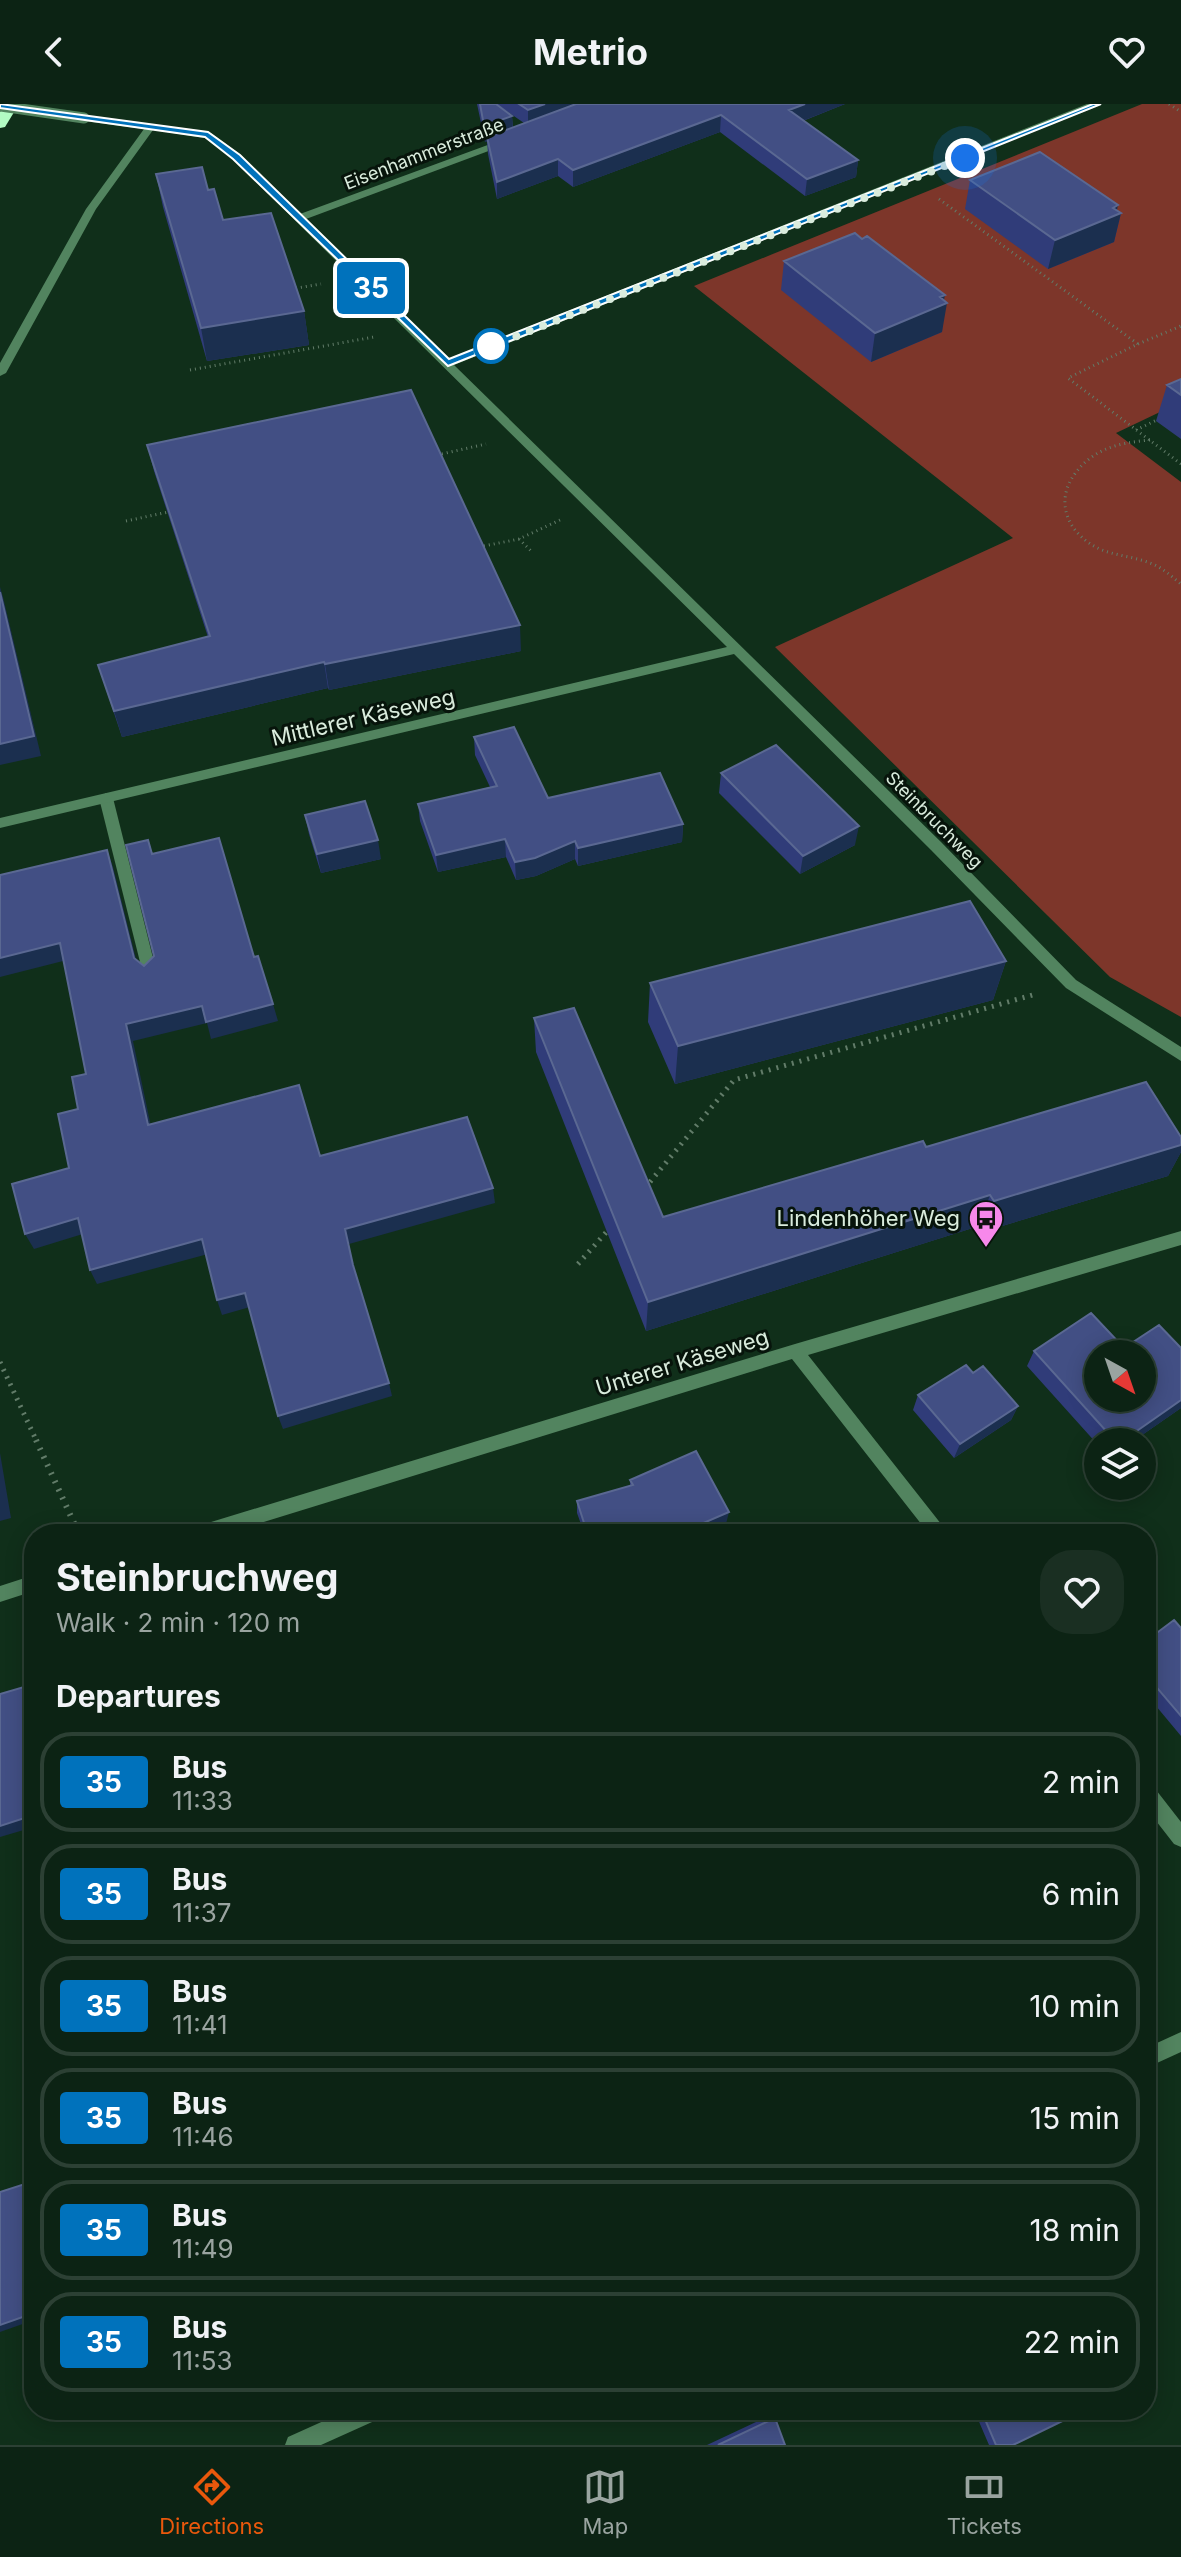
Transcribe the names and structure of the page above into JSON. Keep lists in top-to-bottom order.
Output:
{
  "streets": {
    "street": [
      "Eisenhammerstraße",
      "Mittlerer Käseweg",
      "Steinbruchweg",
      "Unterer Käseweg"
    ]
  },
  "crossings": [
    ["Eisenhammerstraße", "Steinbruchweg"],
    ["Mittlerer Käseweg", "Steinbruchweg"]
  ],
  "places": {
    "bus stop": ["Lindenhöher Weg"]
  },
  "lines": ["bus line 35"],
  "north": "bottom right",
  "page": {
    "header": "Metrio",
    "on_map": "35",
    "heading": [
      ["Steinbruchweg", "Walk · 2 min · 120 m"],
      "Departures"
    ],
    "list": [
      {
        "mark": "35",
        "name": "Bus",
        "note": "11:33",
        "value": "2 min"
      },
      {
        "mark": "35",
        "name": "Bus",
        "note": "11:37",
        "value": "6 min"
      },
      {
        "mark": "35",
        "name": "Bus",
        "note": "11:41",
        "value": "10 min"
      },
      {
        "mark": "35",
        "name": "Bus",
        "note": "11:46",
        "value": "15 min"
      },
      {
        "mark": "35",
        "name": "Bus",
        "note": "11:49",
        "value": "18 min"
      },
      {
        "mark": "35",
        "name": "Bus",
        "note": "11:53",
        "value": "22 min"
      }
    ],
    "tabs": ["Directions", "Map", "Tickets"]
  }
}
